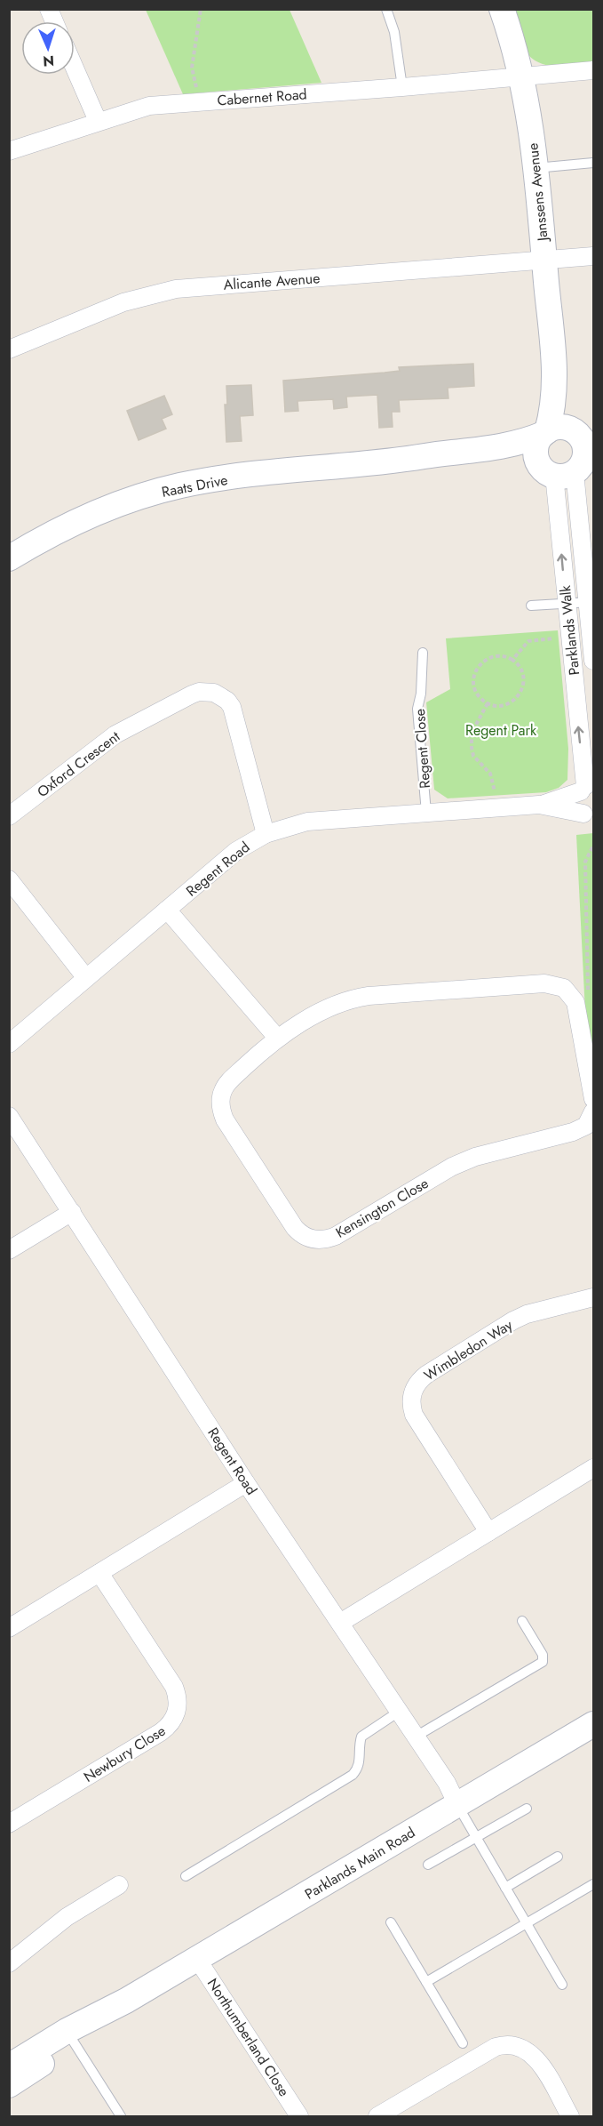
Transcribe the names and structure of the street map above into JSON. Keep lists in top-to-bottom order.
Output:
{
  "streets": {
    "street": [
      "Cabernet Road",
      "Janssens Avenue",
      "Alicante Avenue",
      "Raats Drive",
      "Parklands Walk",
      "Oxford Crescent",
      "Regent Road",
      "Kensington Close",
      "Wimbledon Way",
      "Newbury Close",
      "Parklands Main Road",
      "Northumberland Close"
    ],
    "lane": ["Regent Close"]
  },
  "crossings": [
    ["Cabernet Road", "Janssens Avenue"],
    ["Janssens Avenue", "Alicante Avenue"],
    ["Janssens Avenue", "Raats Drive"],
    ["Janssens Avenue", "Parklands Walk"],
    ["Raats Drive", "Parklands Walk"],
    ["Parklands Walk", "Regent Road"],
    ["Regent Close", "Regent Road"],
    ["Oxford Crescent", "Regent Road"],
    ["Regent Road", "Parklands Main Road"],
    ["Parklands Main Road", "Northumberland Close"]
  ],
  "parks": ["Regent Park"],
  "north": "bottom"
}
